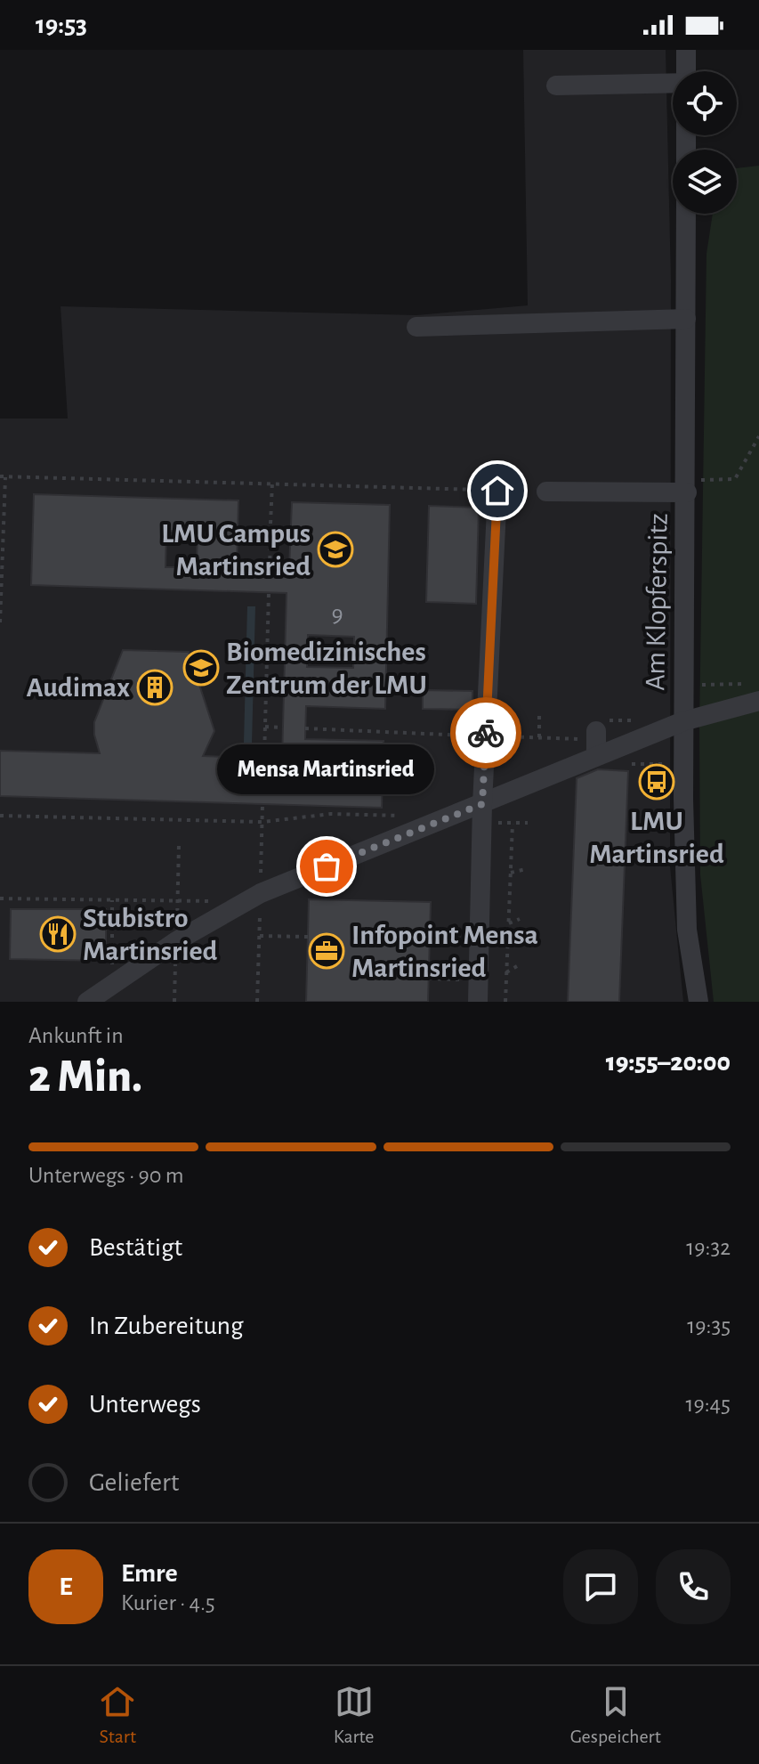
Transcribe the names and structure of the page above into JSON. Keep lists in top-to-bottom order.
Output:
{
  "streets": {
    "street": ["Am Klopferspitz"]
  },
  "places": {
    "school or university": ["LMU Campus Martinsried", "Biomedizinisches Zentrum der LMU"],
    "building": ["Audimax"],
    "bus stop": ["LMU Martinsried"],
    "other": ["Mensa Martinsried"],
    "restaurant": ["Stubistro Martinsried"],
    "office": ["Infopoint Mensa Martinsried"]
  },
  "house_numbers": ["9"],
  "page": {
    "status": "19:53",
    "bubble": "Mensa Martinsried",
    "heading": ["2 Min.", "Ankunft in", "19:55–20:00"],
    "panel": ["Emre", "Kurier · 4.5"],
    "bar": "Unterwegs · 90 m",
    "list": [
      ["Bestätigt", "19:32"],
      ["In Zubereitung", "19:35"],
      ["Unterwegs", "19:45"],
      "Geliefert"
    ],
    "round": "E",
    "tabs": ["Start", "Karte", "Gespeichert"]
  }
}
